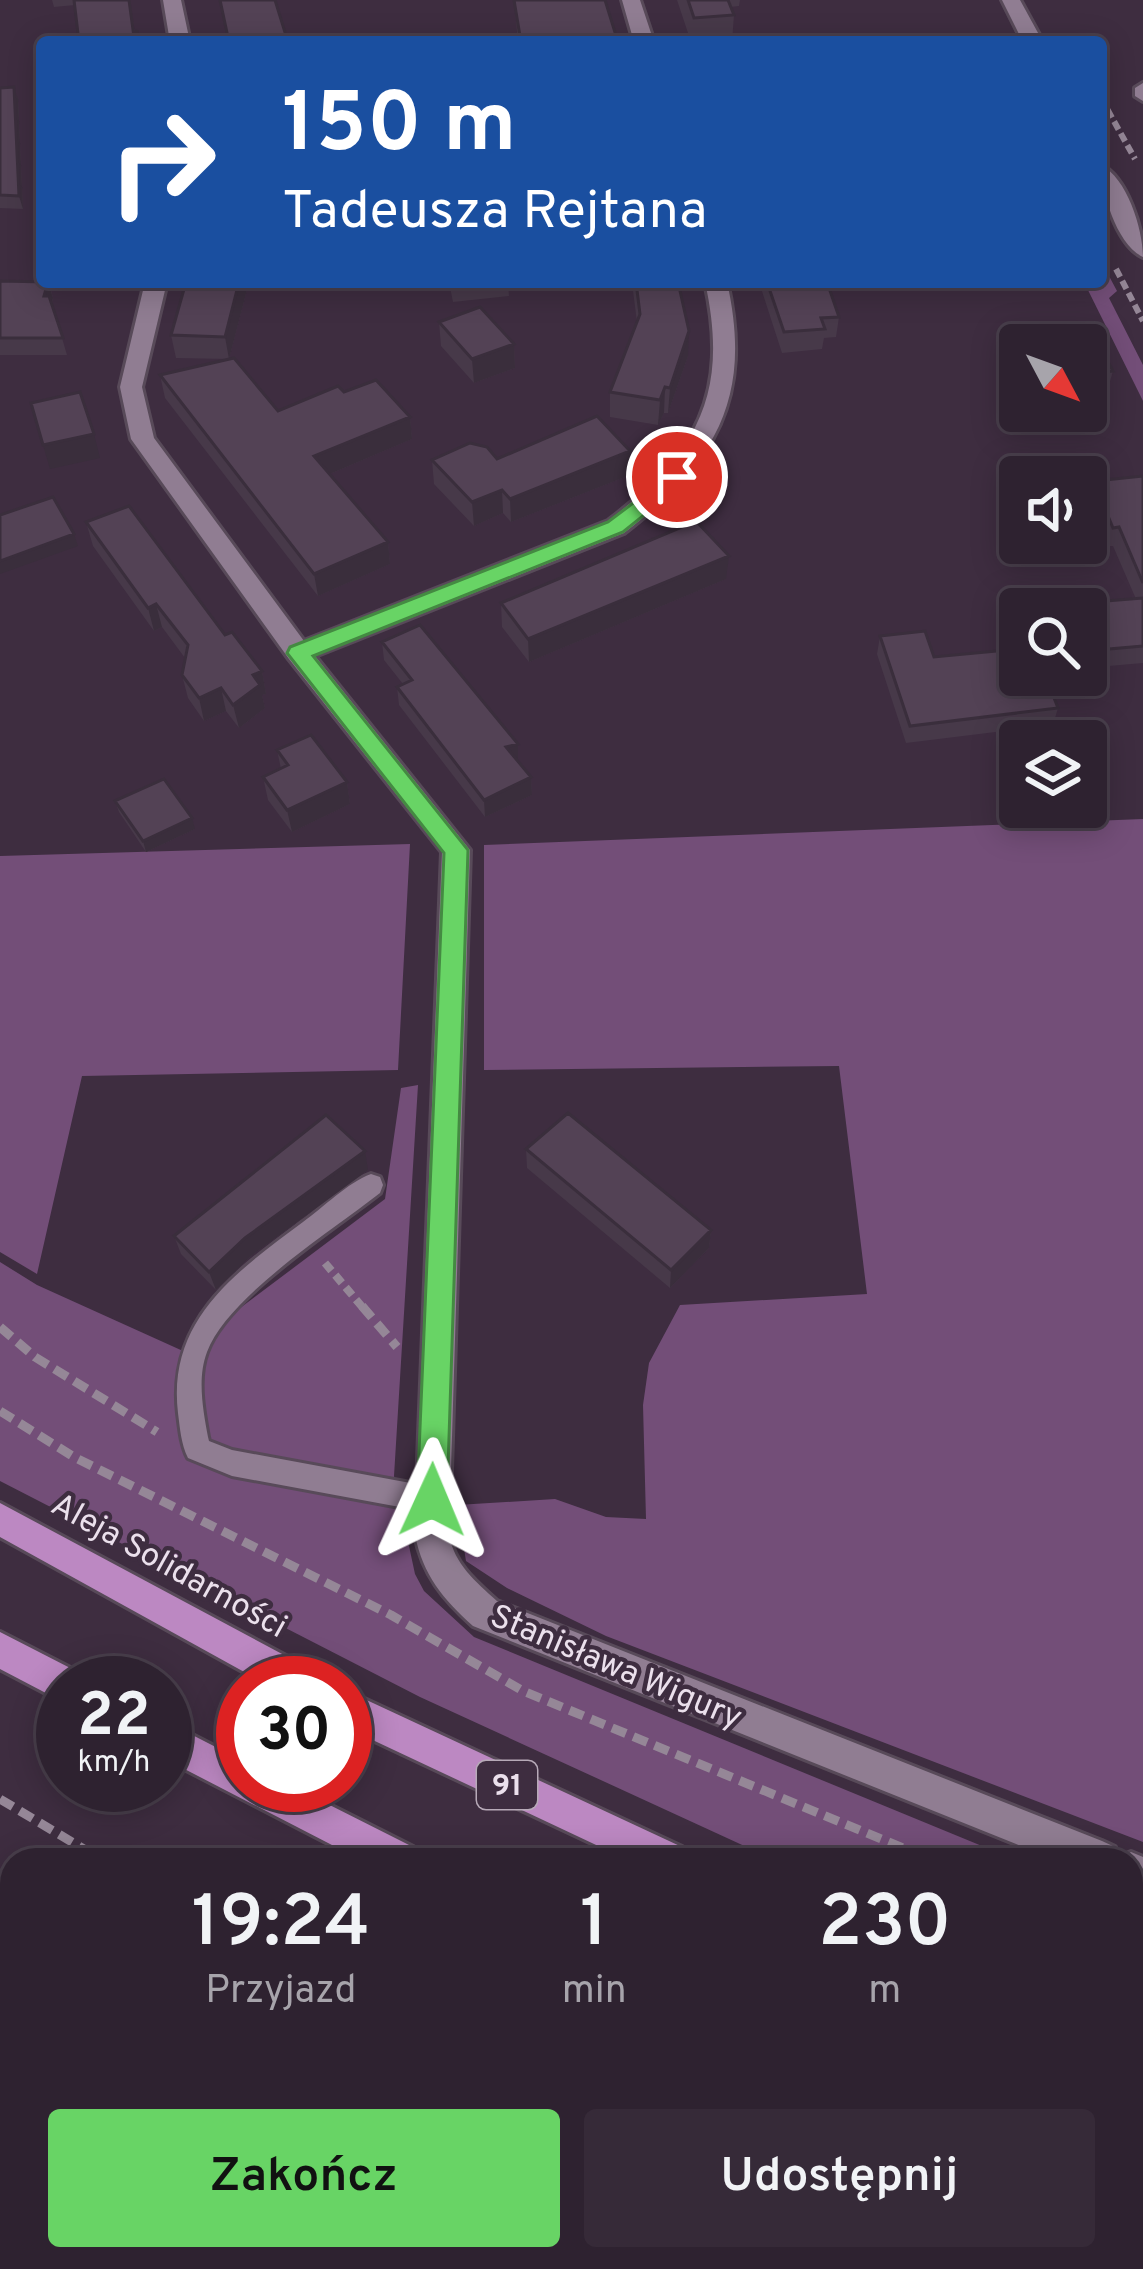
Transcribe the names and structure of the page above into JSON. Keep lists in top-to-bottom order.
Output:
{
  "streets": {
    "main road": ["Aleja Solidarności", "91"],
    "street": ["Stanisława Wigury"]
  },
  "north": "bottom right",
  "page": {
    "turn": ["150 m", "Tadeusza Rejtana"],
    "speed": "22 km/h",
    "limit": "30",
    "eta": [
      "19:24",
      "Przyjazd",
      "1",
      "min",
      "230",
      "m"
    ],
    "buttons": ["Zakończ", "Udostępnij"]
  }
}
